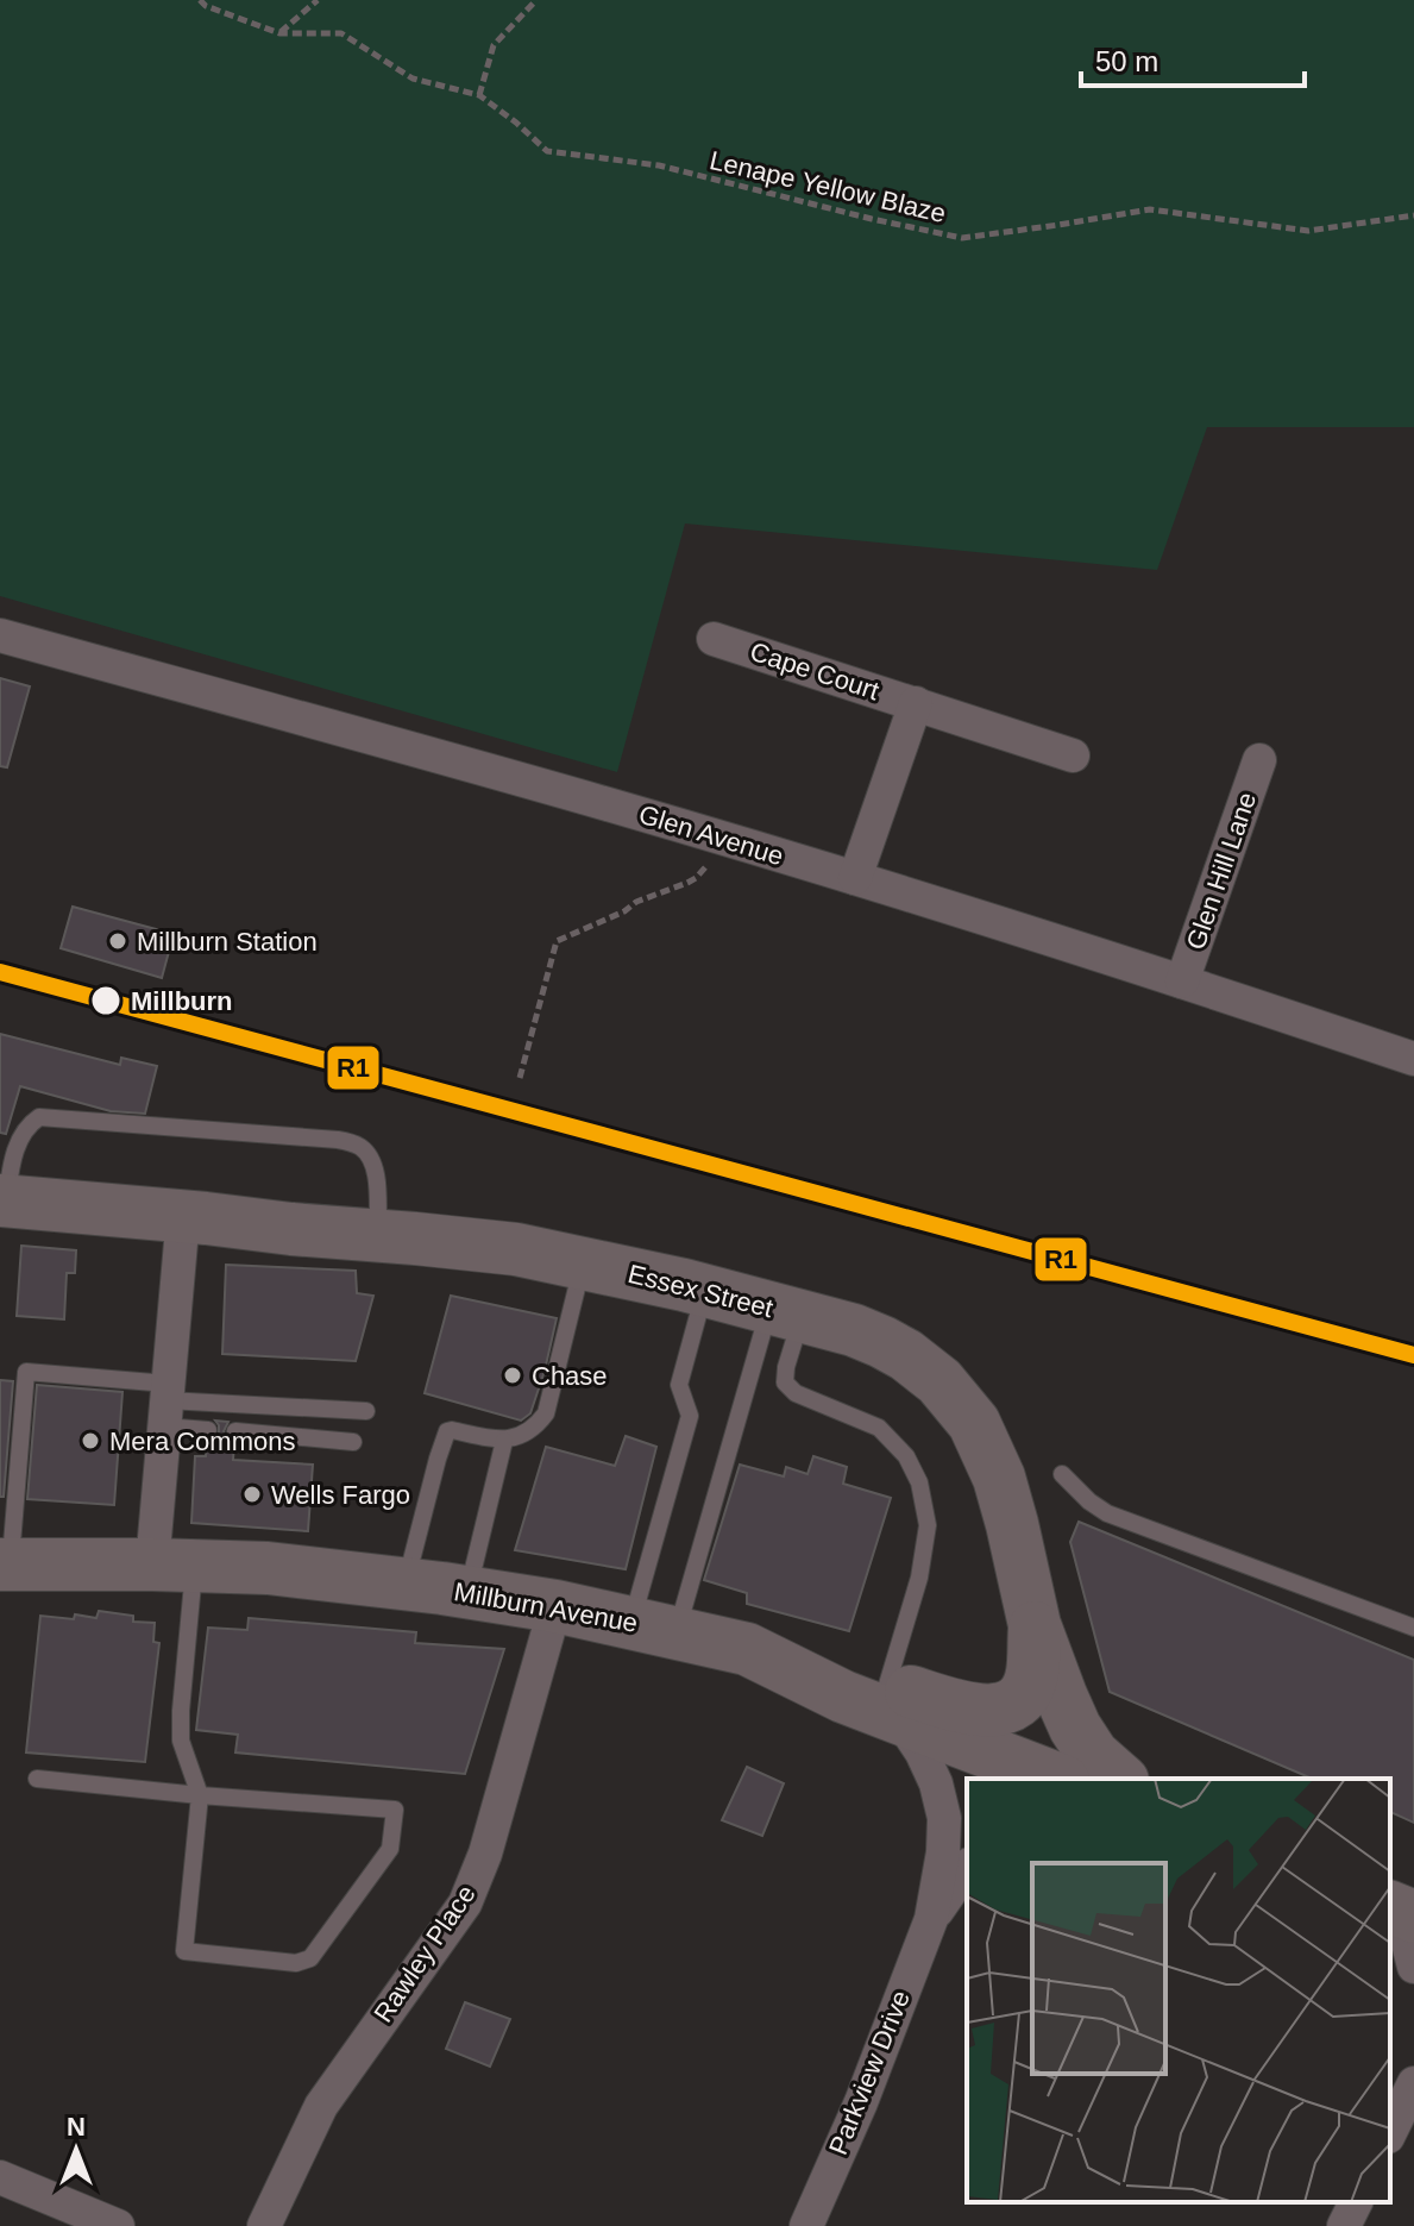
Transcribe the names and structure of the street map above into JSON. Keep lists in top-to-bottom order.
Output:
{
  "streets": {
    "main road": ["Essex Street", "Millburn Avenue"],
    "street": [
      "Cape Court",
      "Glen Avenue",
      "Glen Hill Lane",
      "Rawley Place",
      "Parkview Drive"
    ],
    "path": ["Lenape Yellow Blaze"]
  },
  "crossings": [
    ["Cape Court", "Glen Avenue"],
    ["Glen Avenue", "Glen Hill Lane"],
    ["Millburn Avenue", "Rawley Place"],
    ["Millburn Avenue", "Parkview Drive"]
  ],
  "places": [
    "Millburn Station",
    "Millburn",
    "Chase",
    "Mera Commons",
    "Wells Fargo"
  ],
  "lines": ["transit line R1"],
  "scale_bar": "50 m",
  "north": "top"
}
